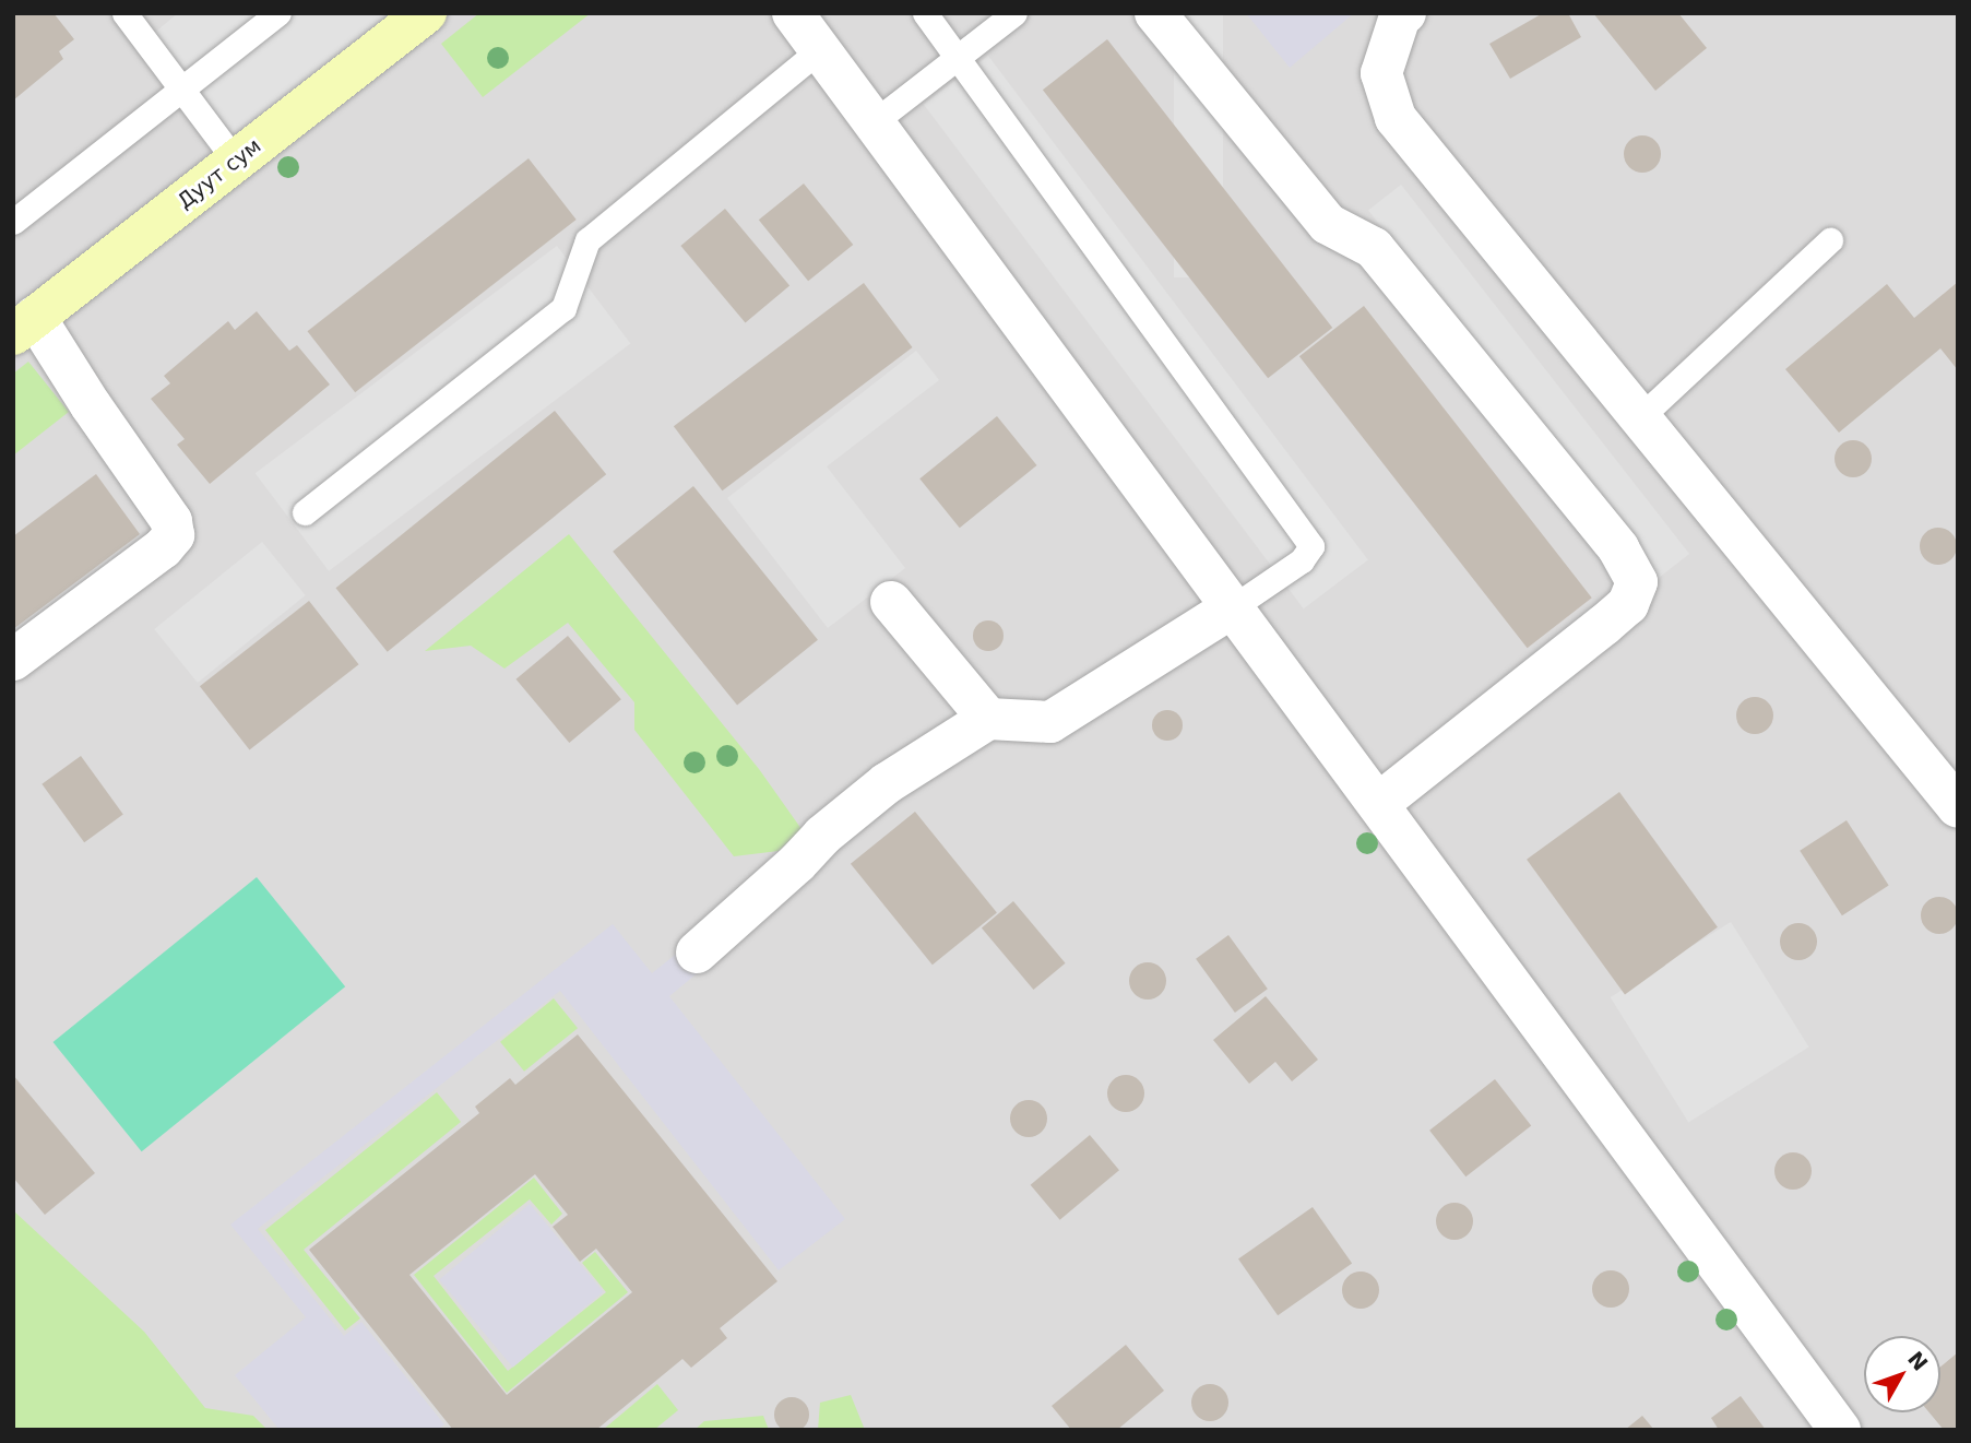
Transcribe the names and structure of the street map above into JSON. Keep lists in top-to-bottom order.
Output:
{
  "streets": {
    "main road": ["Дуут сум"]
  },
  "north": "top right"
}
